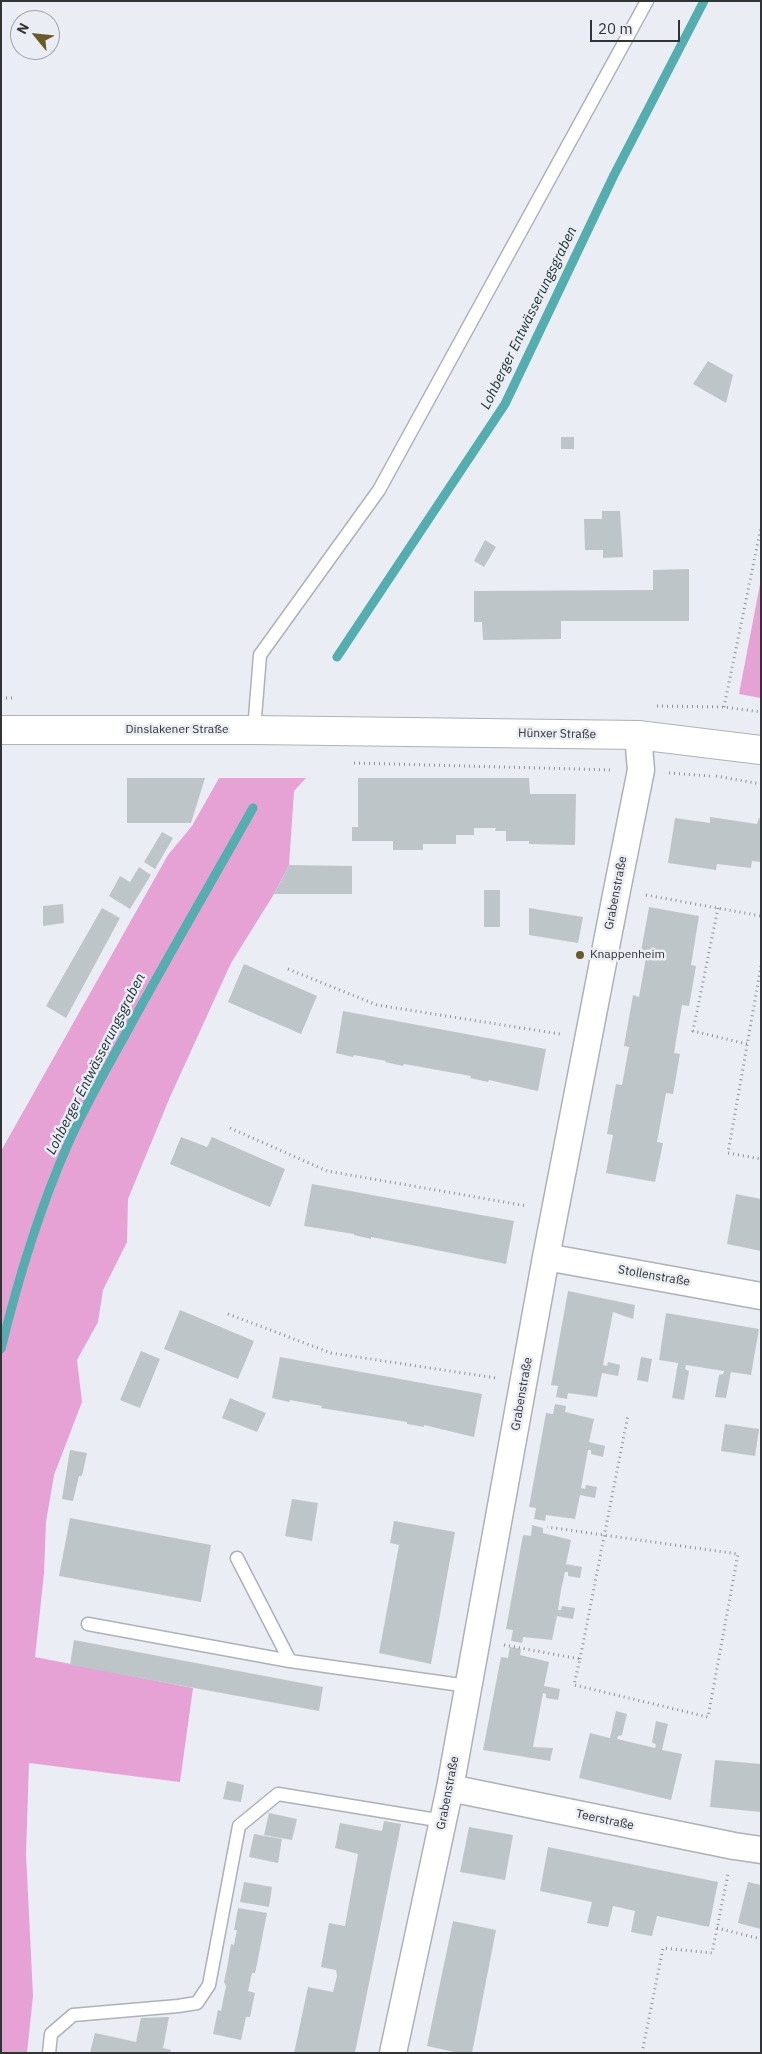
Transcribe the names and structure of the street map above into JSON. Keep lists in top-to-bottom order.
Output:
{
  "streets": {
    "main road": ["Dinslakener Straße", "Hünxer Straße"],
    "street": ["Grabenstraße", "Stollenstraße", "Teerstraße"]
  },
  "crossings": [
    ["Dinslakener Straße", "Hünxer Straße"],
    ["Hünxer Straße", "Grabenstraße"],
    ["Grabenstraße", "Stollenstraße"],
    ["Grabenstraße", "Teerstraße"]
  ],
  "water": ["Lohberger Entwässerungsgraben"],
  "places": ["Knappenheim"],
  "scale_bar": "20 m",
  "north": "top left"
}
